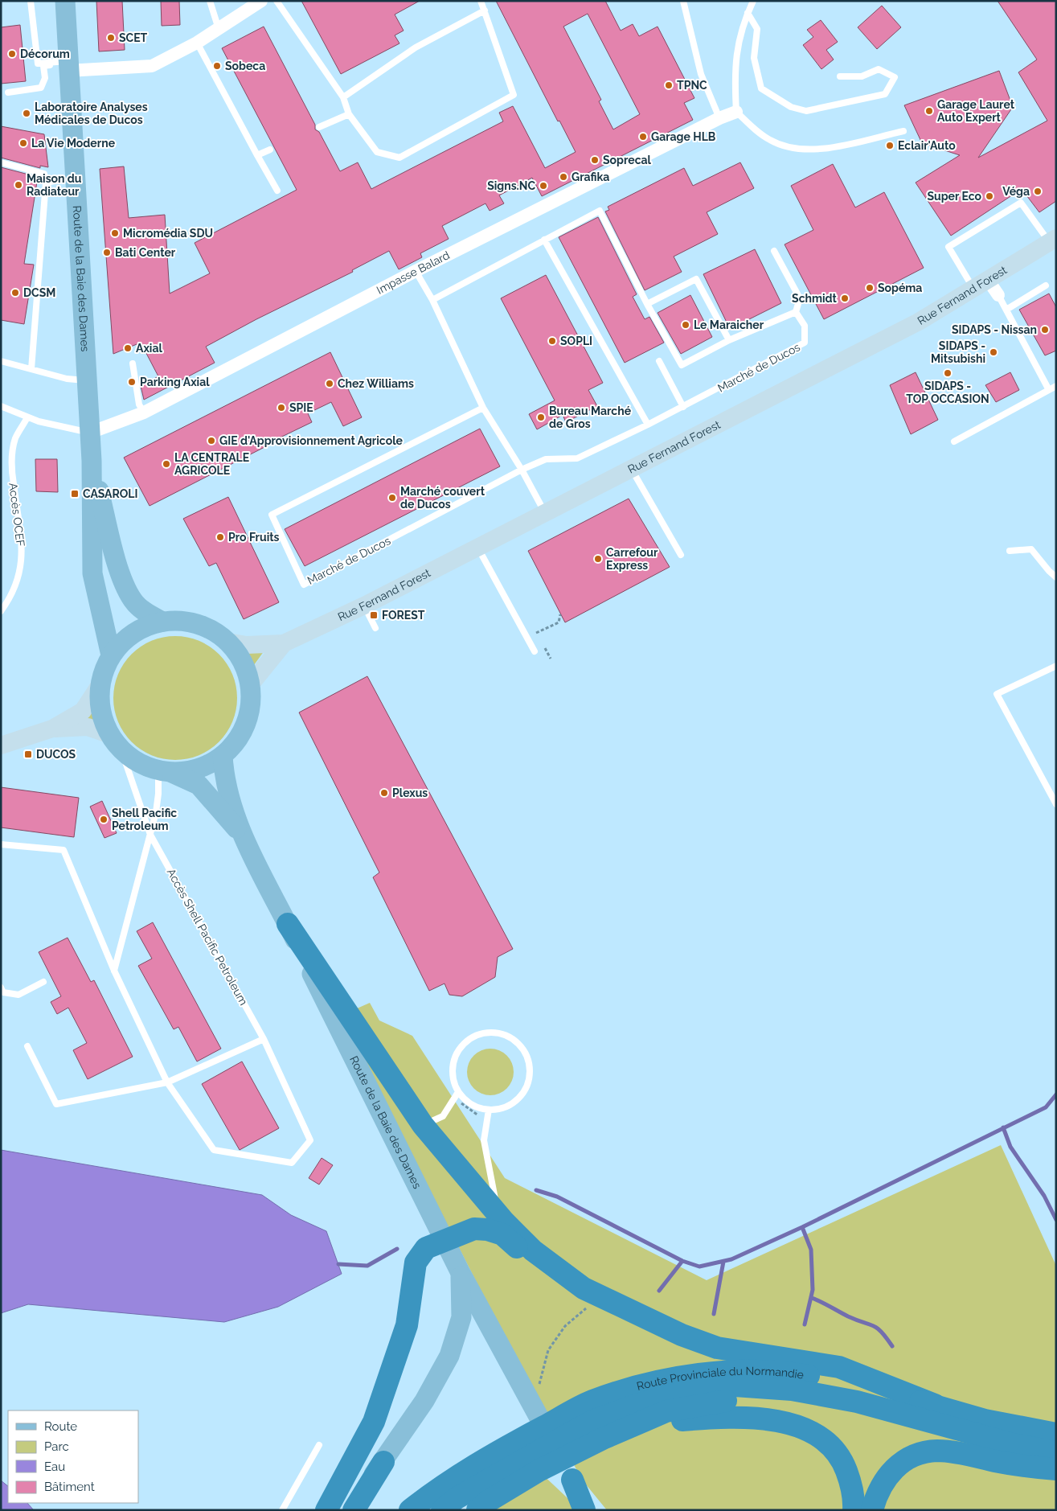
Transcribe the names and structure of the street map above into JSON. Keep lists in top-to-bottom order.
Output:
{
  "streets": {
    "highway": ["Route Provinciale du Normandie"],
    "main road": ["Route de la Baie des Dames"],
    "street": ["Impasse Balard", "Rue Fernand Forest"],
    "lane": ["Marché de Ducos", "Accès OCEF", "Accès Shell Pacific Petroleum"]
  },
  "crossings": [
    ["Impasse Balard", "Route de la Baie des Dames"],
    ["Route de la Baie des Dames", "Accès Shell Pacific Petroleum"]
  ],
  "places": {
    "other": [
      "SCET",
      "Décorum",
      "Sobeca",
      "TPNC",
      "Garage Lauret Auto Expert",
      "Laboratoire Analyses Médicales de Ducos",
      "Garage HLB",
      "La Vie Moderne",
      "Eclair'Auto",
      "Soprecal",
      "Grafika",
      "Maison du Radiateur",
      "Signs.NC",
      "Véga",
      "Super Eco",
      "Micromédia SDU",
      "Bati Center",
      "Sopéma",
      "DCSM",
      "Schmidt",
      "Le Maraicher",
      "SIDAPS - Nissan",
      "SOPLI",
      "Axial",
      "SIDAPS - Mitsubishi",
      "SIDAPS - TOP OCCASION",
      "Parking Axial",
      "Chez Williams",
      "SPIE",
      "Bureau Marché de Gros",
      "GIE d'Approvisionnement Agricole",
      "LA CENTRALE AGRICOLE",
      "Marché couvert de Ducos",
      "Pro Fruits",
      "Carrefour Express",
      "Plexus",
      "Shell Pacific Petroleum"
    ],
    "transit": ["CASAROLI", "FOREST", "DUCOS"]
  },
  "legend": [
    "Route",
    "Parc",
    "Eau",
    "Bâtiment"
  ]
}
